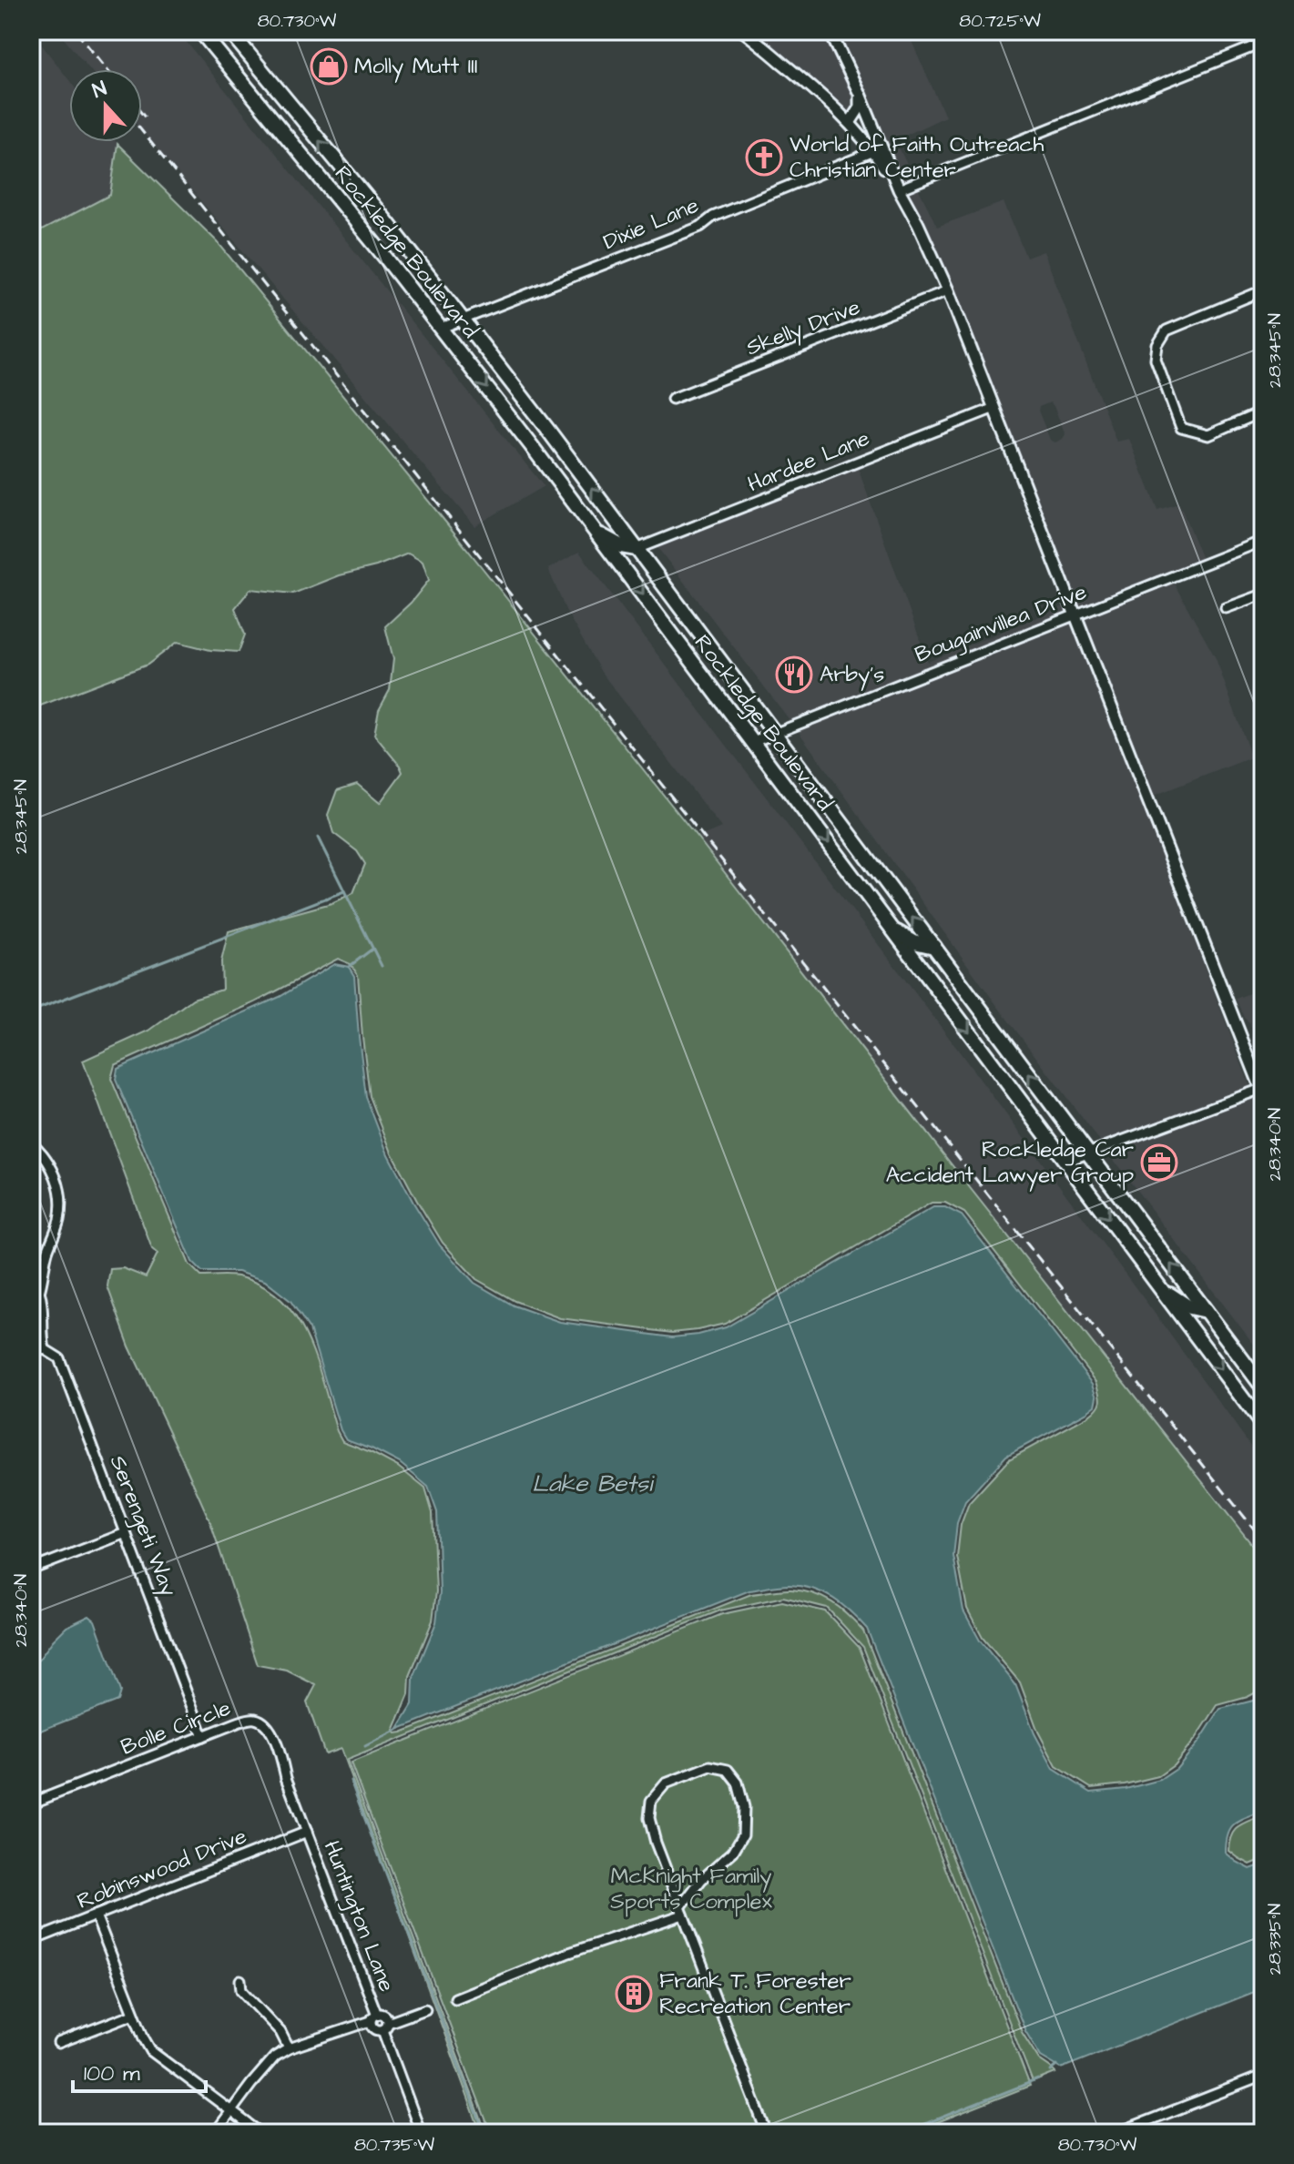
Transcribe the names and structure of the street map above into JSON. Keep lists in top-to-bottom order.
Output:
{
  "streets": {
    "main road": ["Rockledge Boulevard"],
    "street": [
      "Dixie Lane",
      "Skelly Drive",
      "Hardee Lane",
      "Bougainvillea Drive",
      "Serengeti Way",
      "Bolle Circle",
      "Robinswood Drive",
      "Huntington Lane"
    ]
  },
  "crossings": [
    ["Dixie Lane", "Rockledge Boulevard"],
    ["Rockledge Boulevard", "Hardee Lane"],
    ["Rockledge Boulevard", "Bougainvillea Drive"],
    ["Serengeti Way", "Bolle Circle"],
    ["Bolle Circle", "Robinswood Drive"],
    ["Bolle Circle", "Huntington Lane"],
    ["Robinswood Drive", "Huntington Lane"]
  ],
  "water": ["Lake Betsi"],
  "parks": ["McKnight Family Sports Complex"],
  "places": {
    "shop": ["Molly Mutt III"],
    "church": ["World of Faith Outreach Christian Center"],
    "restaurant": ["Arby's"],
    "office": ["Rockledge Car Accident Lawyer Group"],
    "building": ["Frank T. Forester Recreation Center"]
  },
  "scale_bar": "100 m",
  "north": "top",
  "coordinates": [
    "80.730°W",
    "80.725°W",
    "28.345°N",
    "28.340°N",
    "28.335°N",
    "80.735°W"
  ]
}
